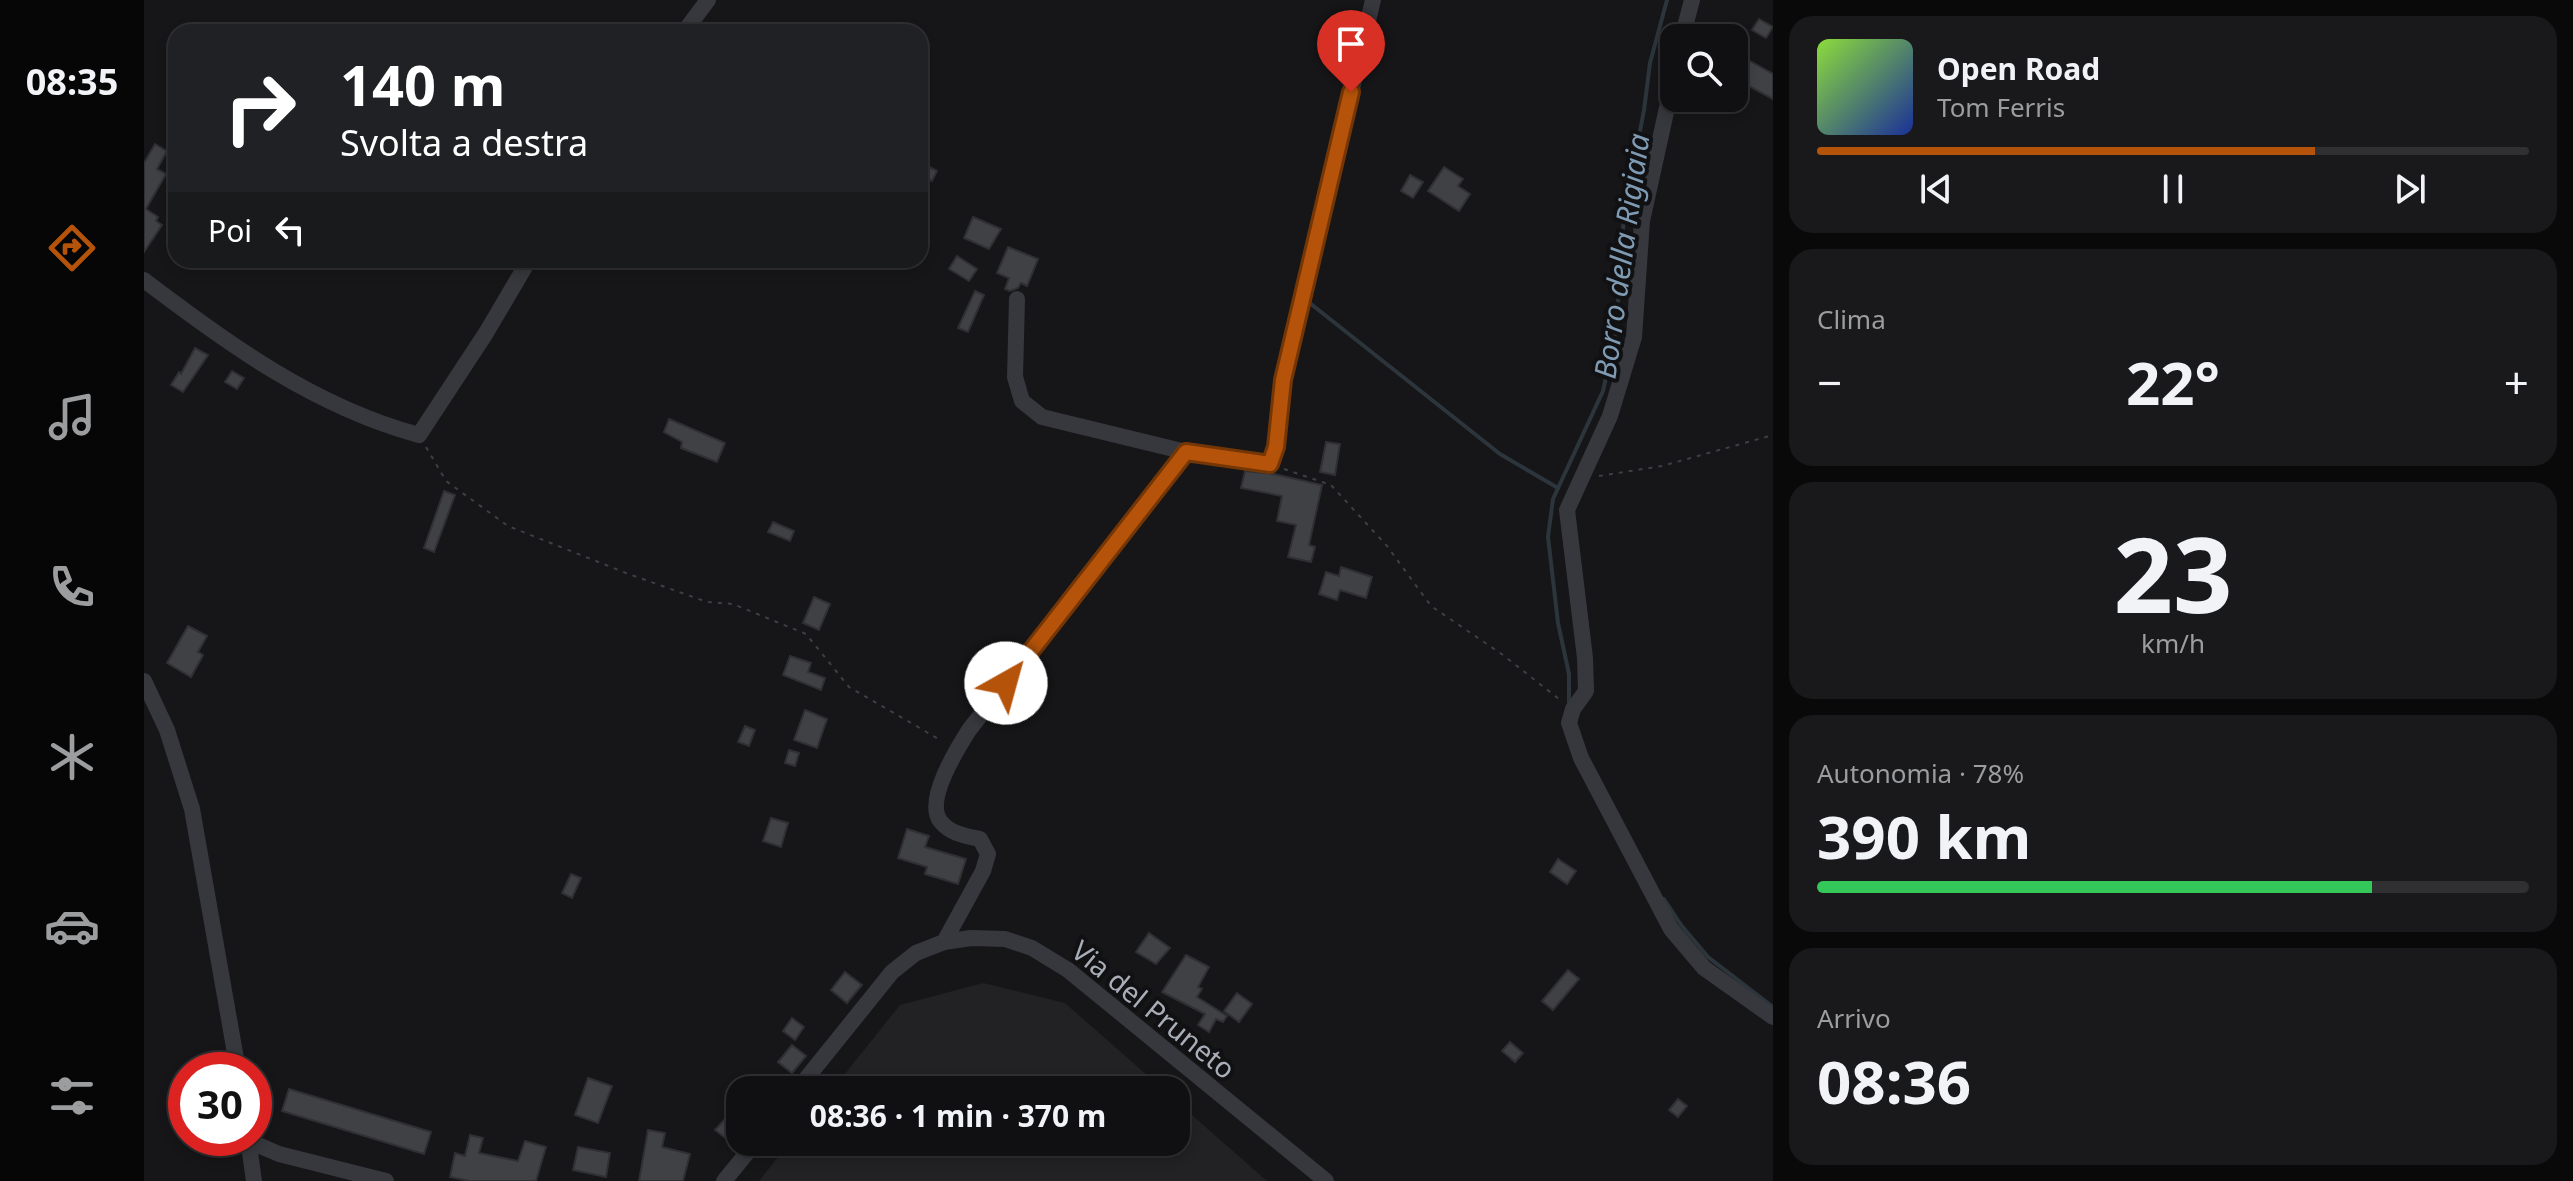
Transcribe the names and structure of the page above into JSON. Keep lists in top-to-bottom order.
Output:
{
  "streets": {
    "street": ["Via del Pruneto"]
  },
  "water": ["Borro della Rigiaia"],
  "page": {
    "tabs": "08:35",
    "turn": ["140 m", "Svolta a destra"],
    "song": ["Open Road", "Tom Ferris"],
    "then": "Poi",
    "tile": [
      "Clima",
      ["23", "km/h"],
      ["Autonomia · 78%", "390 km"],
      ["Arrivo", "08:36"]
    ],
    "heat": ["−", "22°", "+"],
    "limit": "30",
    "trip": "08:36 · 1 min · 370 m"
  }
}
